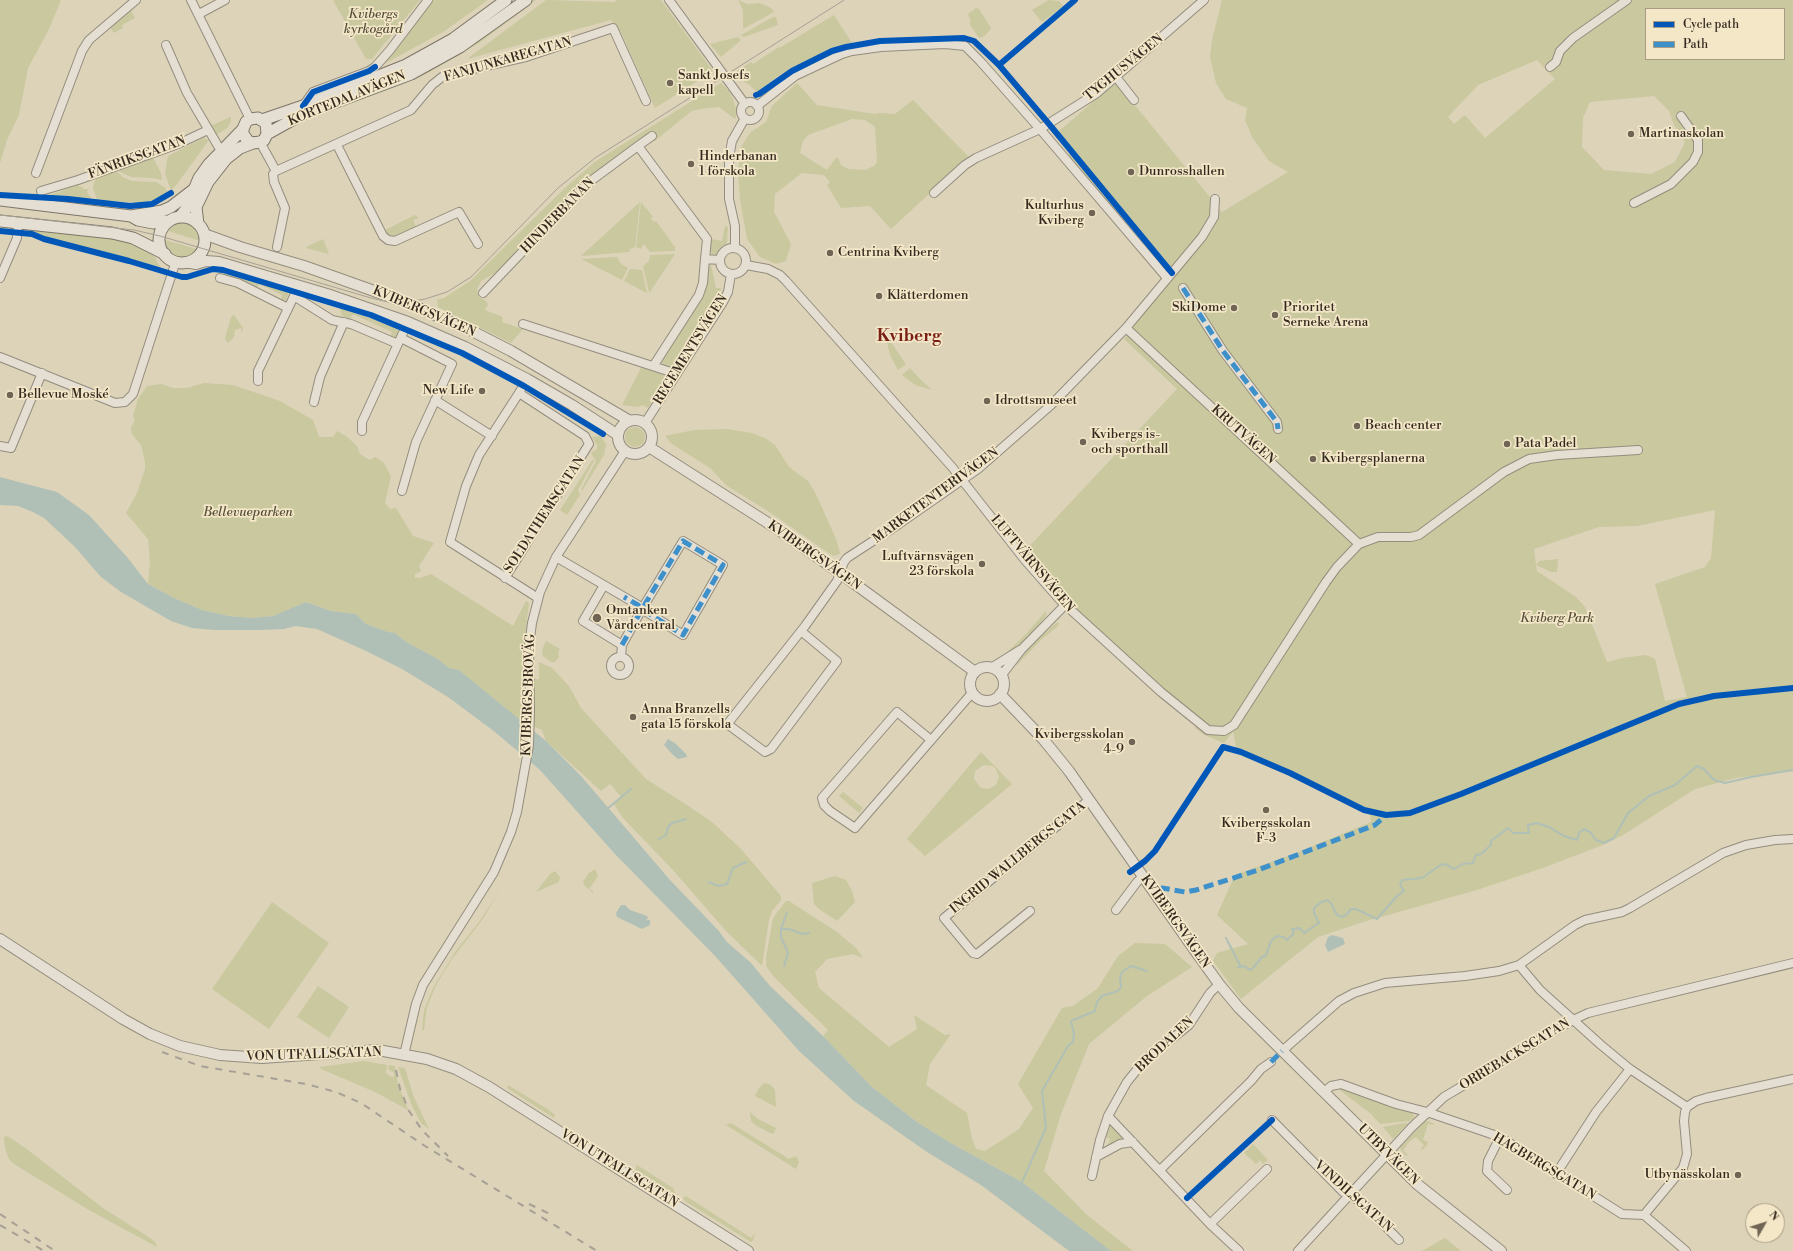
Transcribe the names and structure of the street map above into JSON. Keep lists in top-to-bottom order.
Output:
{
  "streets": {
    "main road": ["KORTEDALAVÄGEN"],
    "street": [
      "FANJUNKAREGATAN",
      "TYGHUSVÄGEN",
      "FÄNRIKSGATAN",
      "HINDERBANAN",
      "KVIBERGSVÄGEN",
      "REGEMENTSVÄGEN",
      "KRUTVÄGEN",
      "MARKETENTERIVÄGEN",
      "SOLDATHEMSGATAN",
      "LUFTVÄRNSVÄGEN",
      "KVIBERGS BROVÄG",
      "INGRID WALLBERGS GATA",
      "BRODALEN",
      "VON UTFALLSGATAN",
      "ORREBACKSGATAN",
      "UTBYVÄGEN",
      "HAGBERGSGATAN",
      "VINDILSGATAN"
    ]
  },
  "crossings": [
    ["KORTEDALAVÄGEN", "KVIBERGSVÄGEN"],
    ["KVIBERGSVÄGEN", "REGEMENTSVÄGEN"],
    ["KVIBERGSVÄGEN", "MARKETENTERIVÄGEN"],
    ["KVIBERGSVÄGEN", "SOLDATHEMSGATAN"],
    ["KVIBERGSVÄGEN", "KVIBERGS BROVÄG"],
    ["KVIBERGSVÄGEN", "INGRID WALLBERGS GATA"],
    ["KVIBERGSVÄGEN", "BRODALEN"],
    ["KVIBERGSVÄGEN", "UTBYVÄGEN"],
    ["REGEMENTSVÄGEN", "LUFTVÄRNSVÄGEN"],
    ["REGEMENTSVÄGEN", "KVIBERGS BROVÄG"],
    ["KRUTVÄGEN", "MARKETENTERIVÄGEN"],
    ["KRUTVÄGEN", "LUFTVÄRNSVÄGEN"],
    ["MARKETENTERIVÄGEN", "LUFTVÄRNSVÄGEN"],
    ["SOLDATHEMSGATAN", "KVIBERGS BROVÄG"],
    ["KVIBERGS BROVÄG", "VON UTFALLSGATAN"],
    ["ORREBACKSGATAN", "UTBYVÄGEN"],
    ["ORREBACKSGATAN", "HAGBERGSGATAN"],
    ["ORREBACKSGATAN", "VINDILSGATAN"],
    ["UTBYVÄGEN", "HAGBERGSGATAN"]
  ],
  "districts": ["Kviberg"],
  "parks": ["Kvibergs kyrkogård", "Bellevueparken", "Kviberg Park"],
  "places": [
    "Sankt Josefs kapell",
    "Martinaskolan",
    "Hinderbanan 1 förskola",
    "Dunrosshallen",
    "Kulturhus Kviberg",
    "Centrina Kviberg",
    "Klätterdomen",
    "SkiDome",
    "Prioritet Serneke Arena",
    "New Life",
    "Bellevue Moské",
    "Idrottsmuseet",
    "Beach center",
    "Kvibergs is- och sporthall",
    "Pata Padel",
    "Kvibergsplanerna",
    "Luftvärnsvägen 23 förskola",
    "Omtanken Vårdcentral",
    "Anna Branzells gata 15 förskola",
    "Kvibergsskolan 4-9",
    "Kvibergsskolan F-3",
    "Utbynässkolan"
  ],
  "legend": ["Cycle path", "Path"],
  "north": "top right"
}
